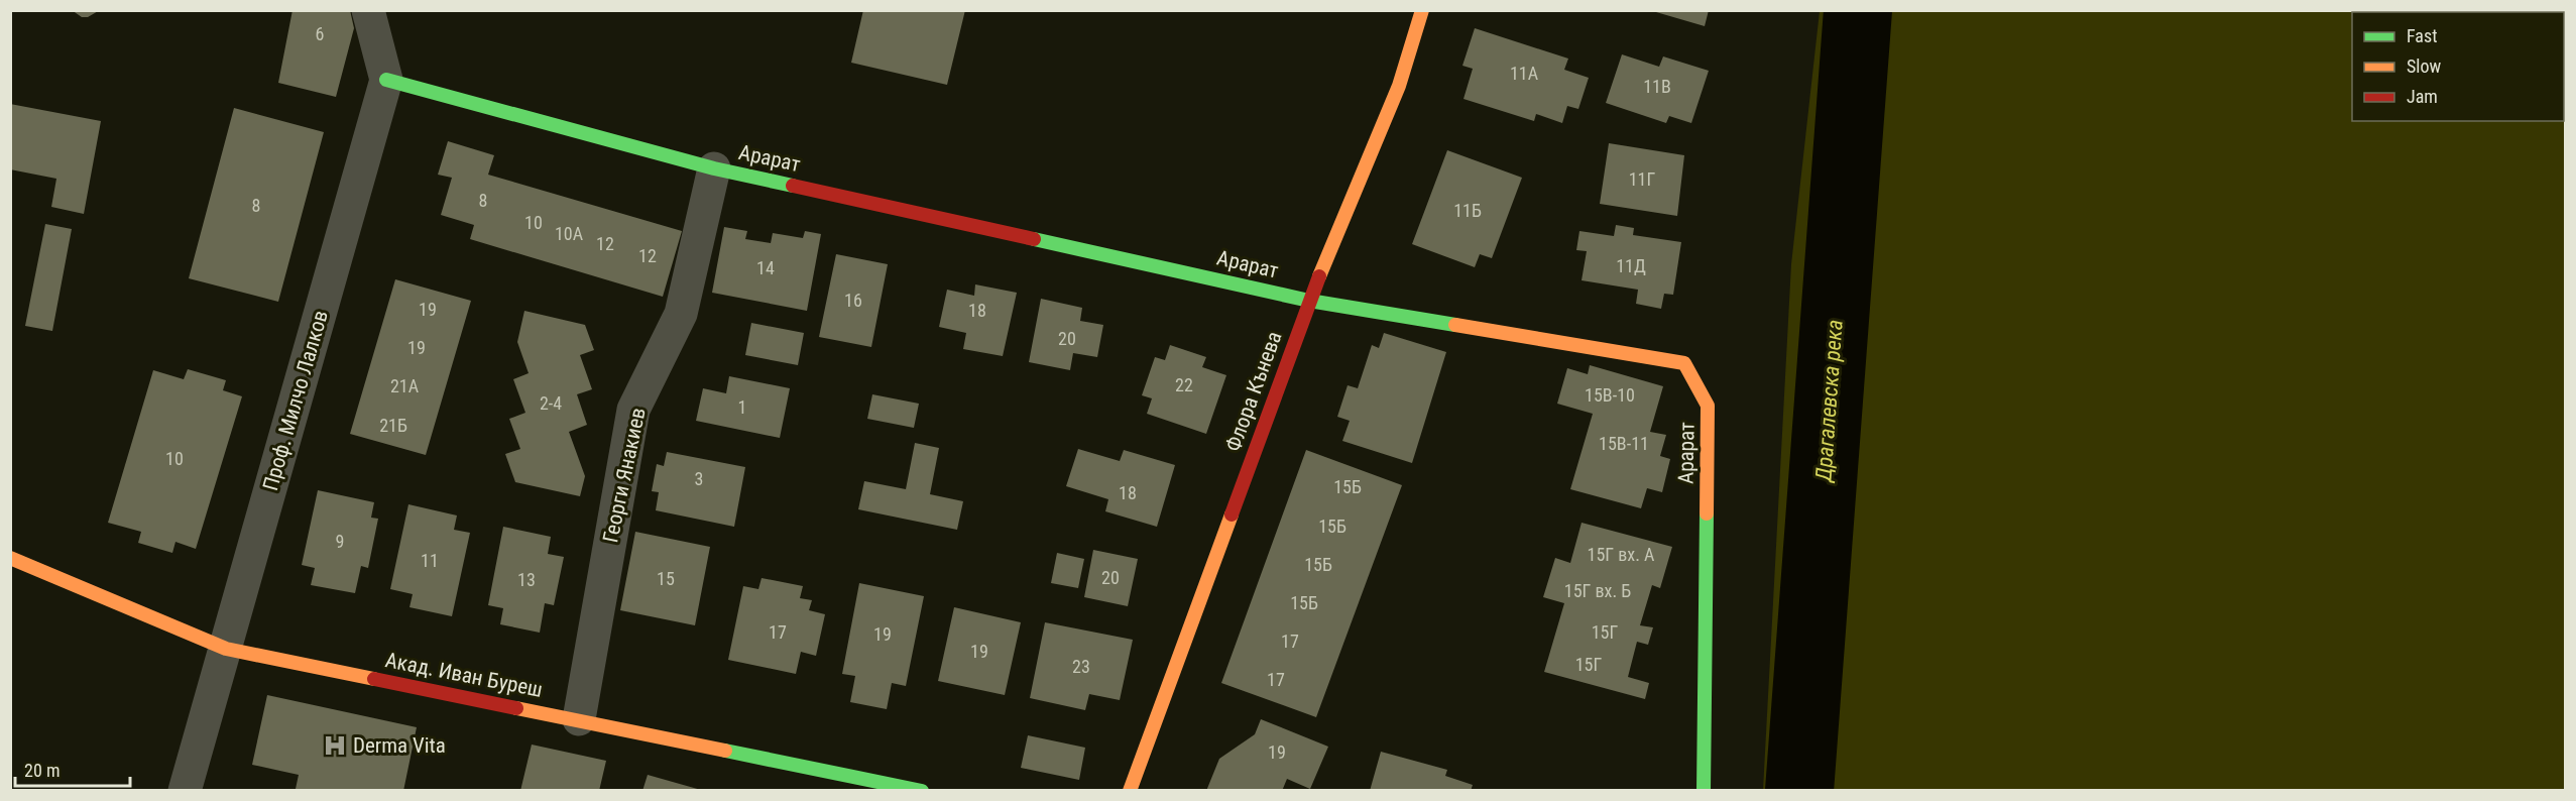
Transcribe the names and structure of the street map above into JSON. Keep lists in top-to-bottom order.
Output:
{
  "streets": {
    "street": [
      "Арарат",
      "Флора Кънева",
      "Проф. Милчо Лалков",
      "Георги Янакиев",
      "Акад. Иван Буреш"
    ]
  },
  "crossings": [
    ["Арарат", "Флора Кънева"],
    ["Арарат", "Проф. Милчо Лалков"],
    ["Арарат", "Георги Янакиев"],
    ["Проф. Милчо Лалков", "Акад. Иван Буреш"],
    ["Георги Янакиев", "Акад. Иван Буреш"]
  ],
  "water": ["Драгалевска река"],
  "places": {
    "hospital": ["Derma Vita"]
  },
  "house_numbers": [
    "6",
    "11А",
    "11В",
    "11Г",
    "8",
    "8",
    "11Б",
    "10",
    "10А",
    "12",
    "12",
    "11Д",
    "14",
    "16",
    "19",
    "18",
    "20",
    "19",
    "22",
    "21А",
    "15В-10",
    "2-4",
    "1",
    "21Б",
    "15В-11",
    "10",
    "3",
    "15Б",
    "18",
    "15Б",
    "9",
    "15Г вх. А",
    "11",
    "15Б",
    "20",
    "15",
    "13",
    "15Г вх. Б",
    "15Б",
    "17",
    "15Г",
    "19",
    "17",
    "19",
    "15Г",
    "23",
    "17",
    "19"
  ],
  "legend": ["Fast", "Slow", "Jam"],
  "scale_bar": "20 m"
}
